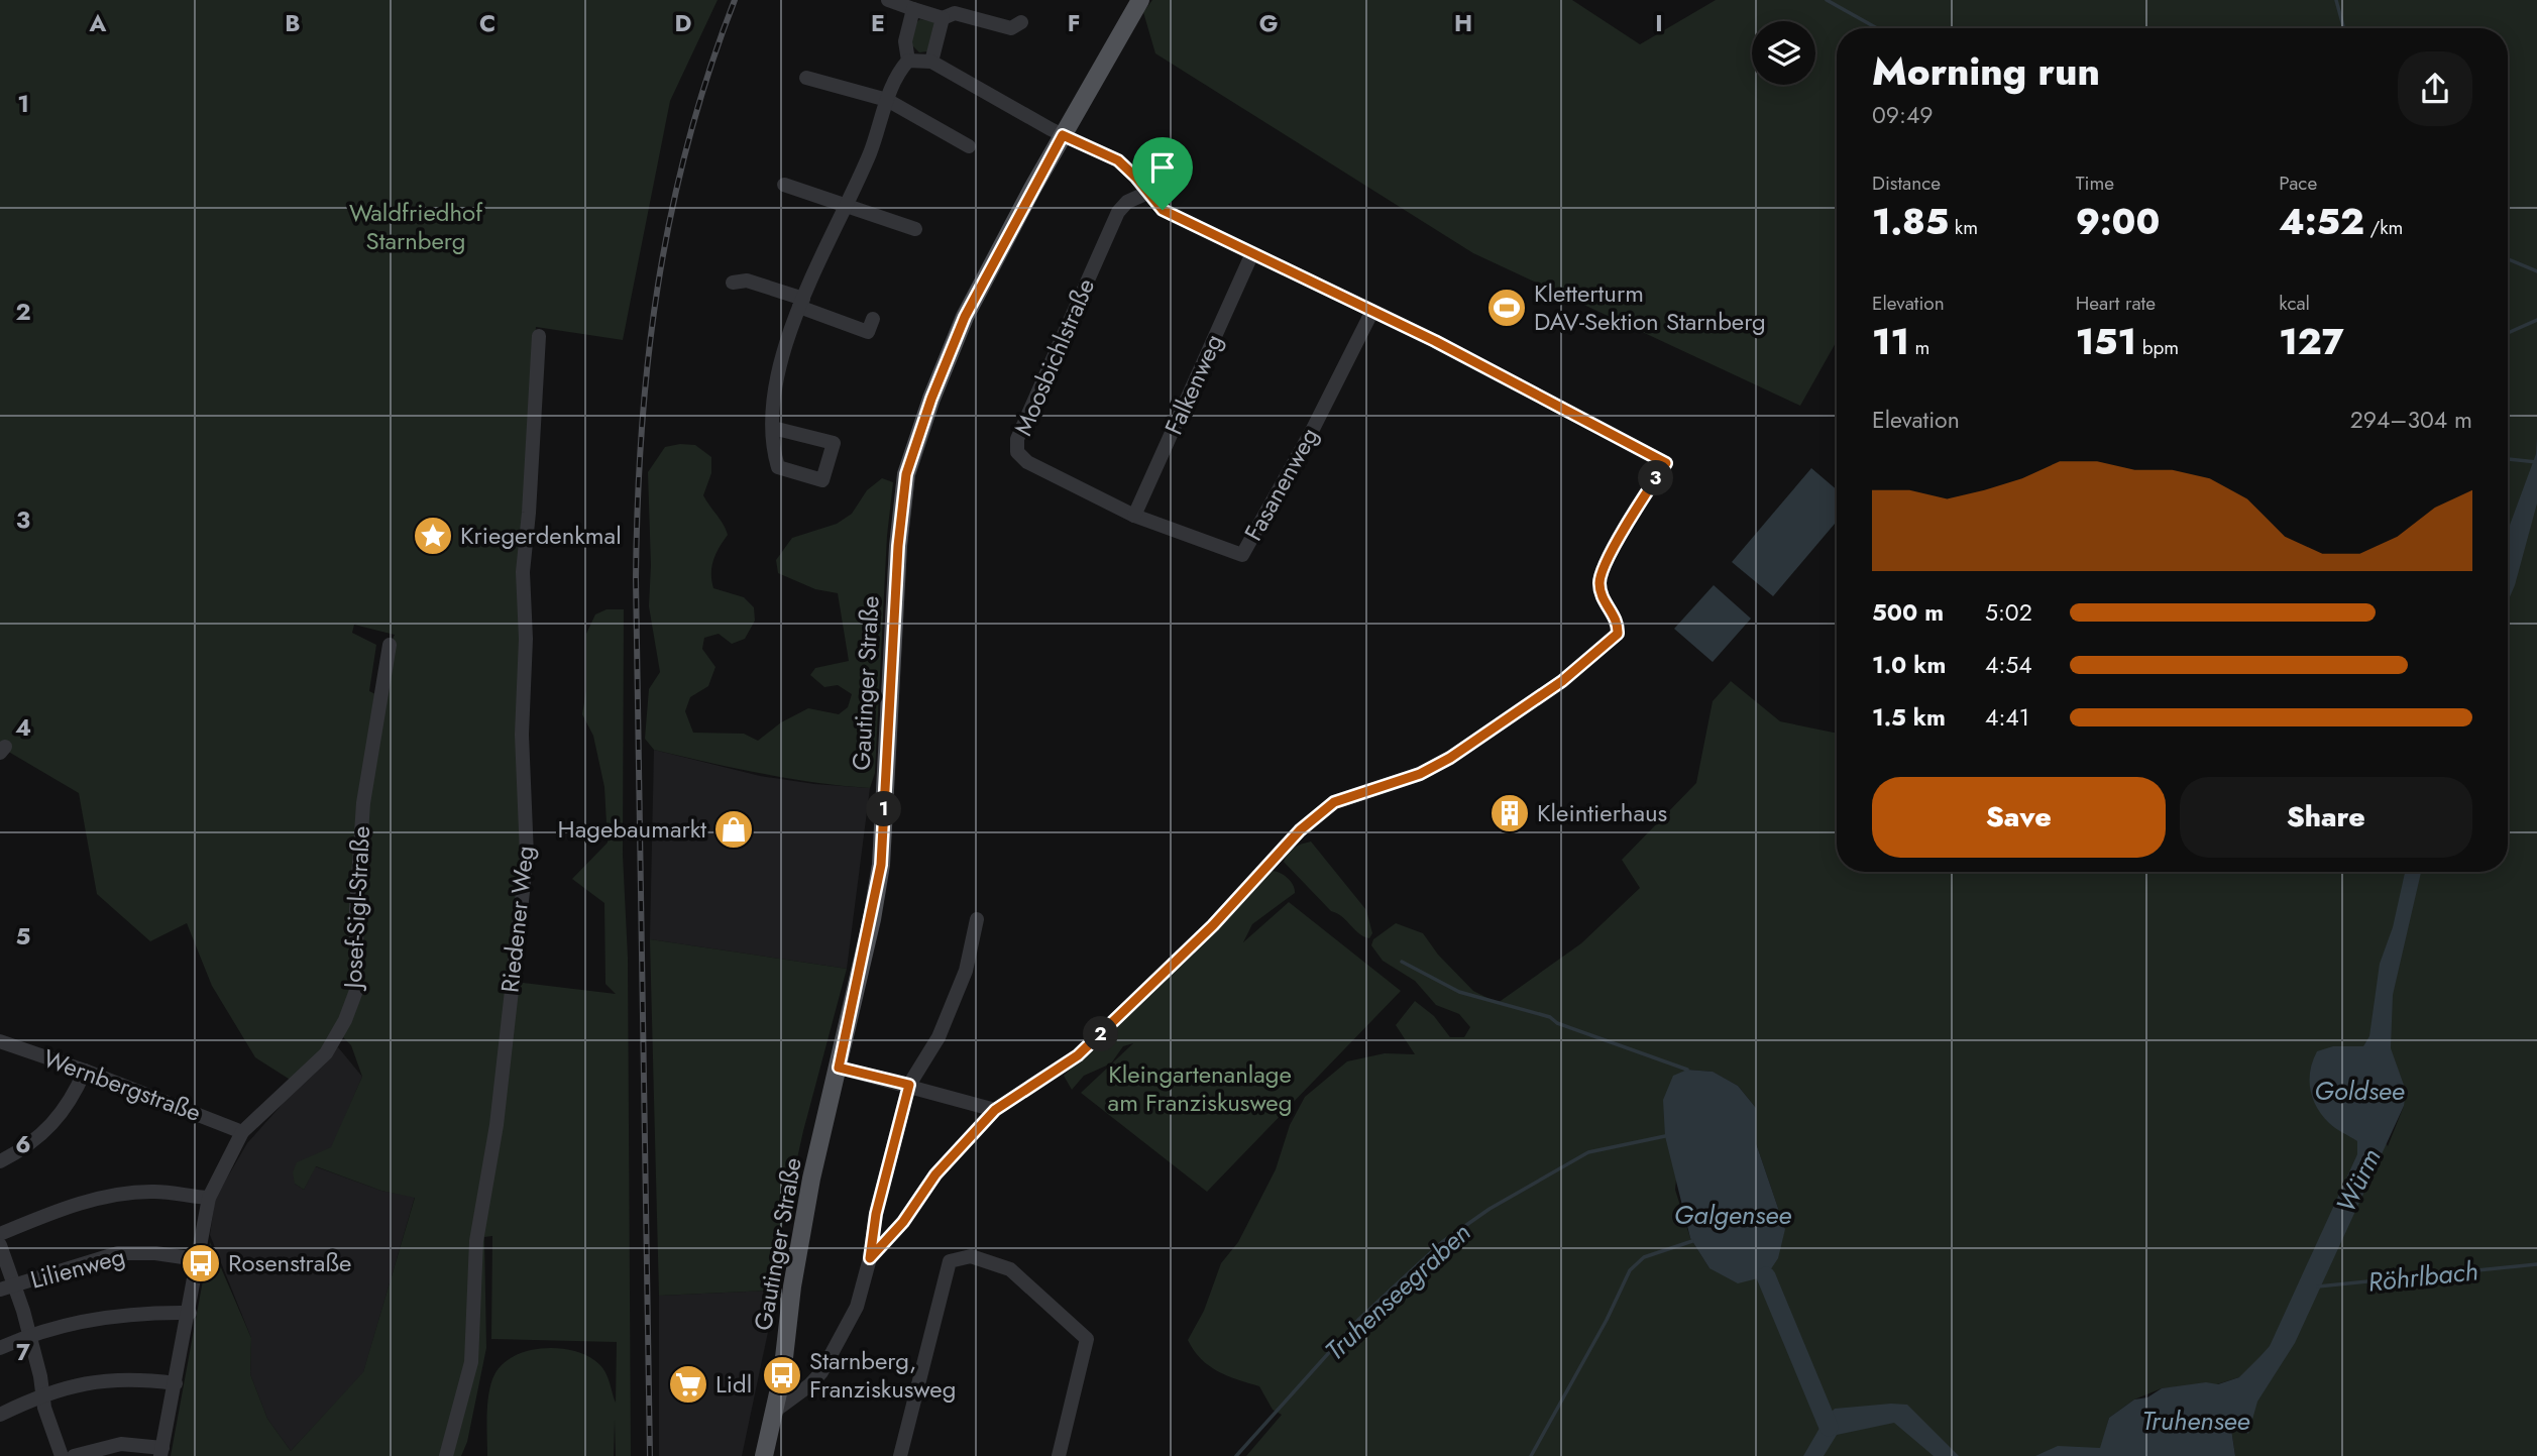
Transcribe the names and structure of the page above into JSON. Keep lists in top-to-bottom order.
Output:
{
  "streets": {
    "main road": ["Gautinger Straße"],
    "street": [
      "Moosbichlstraße",
      "Falkenweg",
      "Fasanenweg",
      "Josef-Sigl-Straße",
      "Riedener Weg",
      "Wernbergstraße",
      "Lilienweg"
    ]
  },
  "crossings": [
    ["Moosbichlstraße", "Falkenweg"],
    ["Moosbichlstraße", "Fasanenweg"],
    ["Falkenweg", "Fasanenweg"],
    ["Josef-Sigl-Straße", "Wernbergstraße"],
    ["Josef-Sigl-Straße", "Lilienweg"]
  ],
  "water": [
    "Goldsee",
    "Würm",
    "Galgensee",
    "Röhrlbach",
    "Truhenseegraben",
    "Truhensee"
  ],
  "parks": ["Waldfriedhof Starnberg", "Kleingartenanlage am Franziskusweg"],
  "places": {
    "sports": ["Kletterturm DAV-Sektion Starnberg"],
    "place": ["Kriegerdenkmal"],
    "building": ["Kleintierhaus"],
    "shop": ["Hagebaumarkt"],
    "bus stop": ["Rosenstraße", "Starnberg, Franziskusweg"],
    "supermarket": ["Lidl"]
  },
  "page": {
    "heading": ["Morning run", "09:49"],
    "stats": [
      ["Distance", "1.85 km"],
      ["Time", "9:00"],
      ["Pace", "4:52 /km"],
      ["Elevation", "11 m"],
      ["Heart rate", "151 bpm"],
      ["kcal", "127"]
    ],
    "chart": ["Elevation", "294–304 m"],
    "pins": ["3", "1", "2"],
    "list": [
      {
        "name": "500 m",
        "note": "5:02"
      },
      {
        "name": "1.0 km",
        "note": "4:54"
      },
      {
        "name": "1.5 km",
        "note": "4:41"
      }
    ],
    "buttons": ["Save", "Share"]
  },
  "grid": {
    "columns": [
      "A",
      "B",
      "C",
      "D",
      "E",
      "F",
      "G",
      "H",
      "I"
    ],
    "rows": [
      "1",
      "2",
      "3",
      "4",
      "5",
      "6",
      "7"
    ]
  }
}
